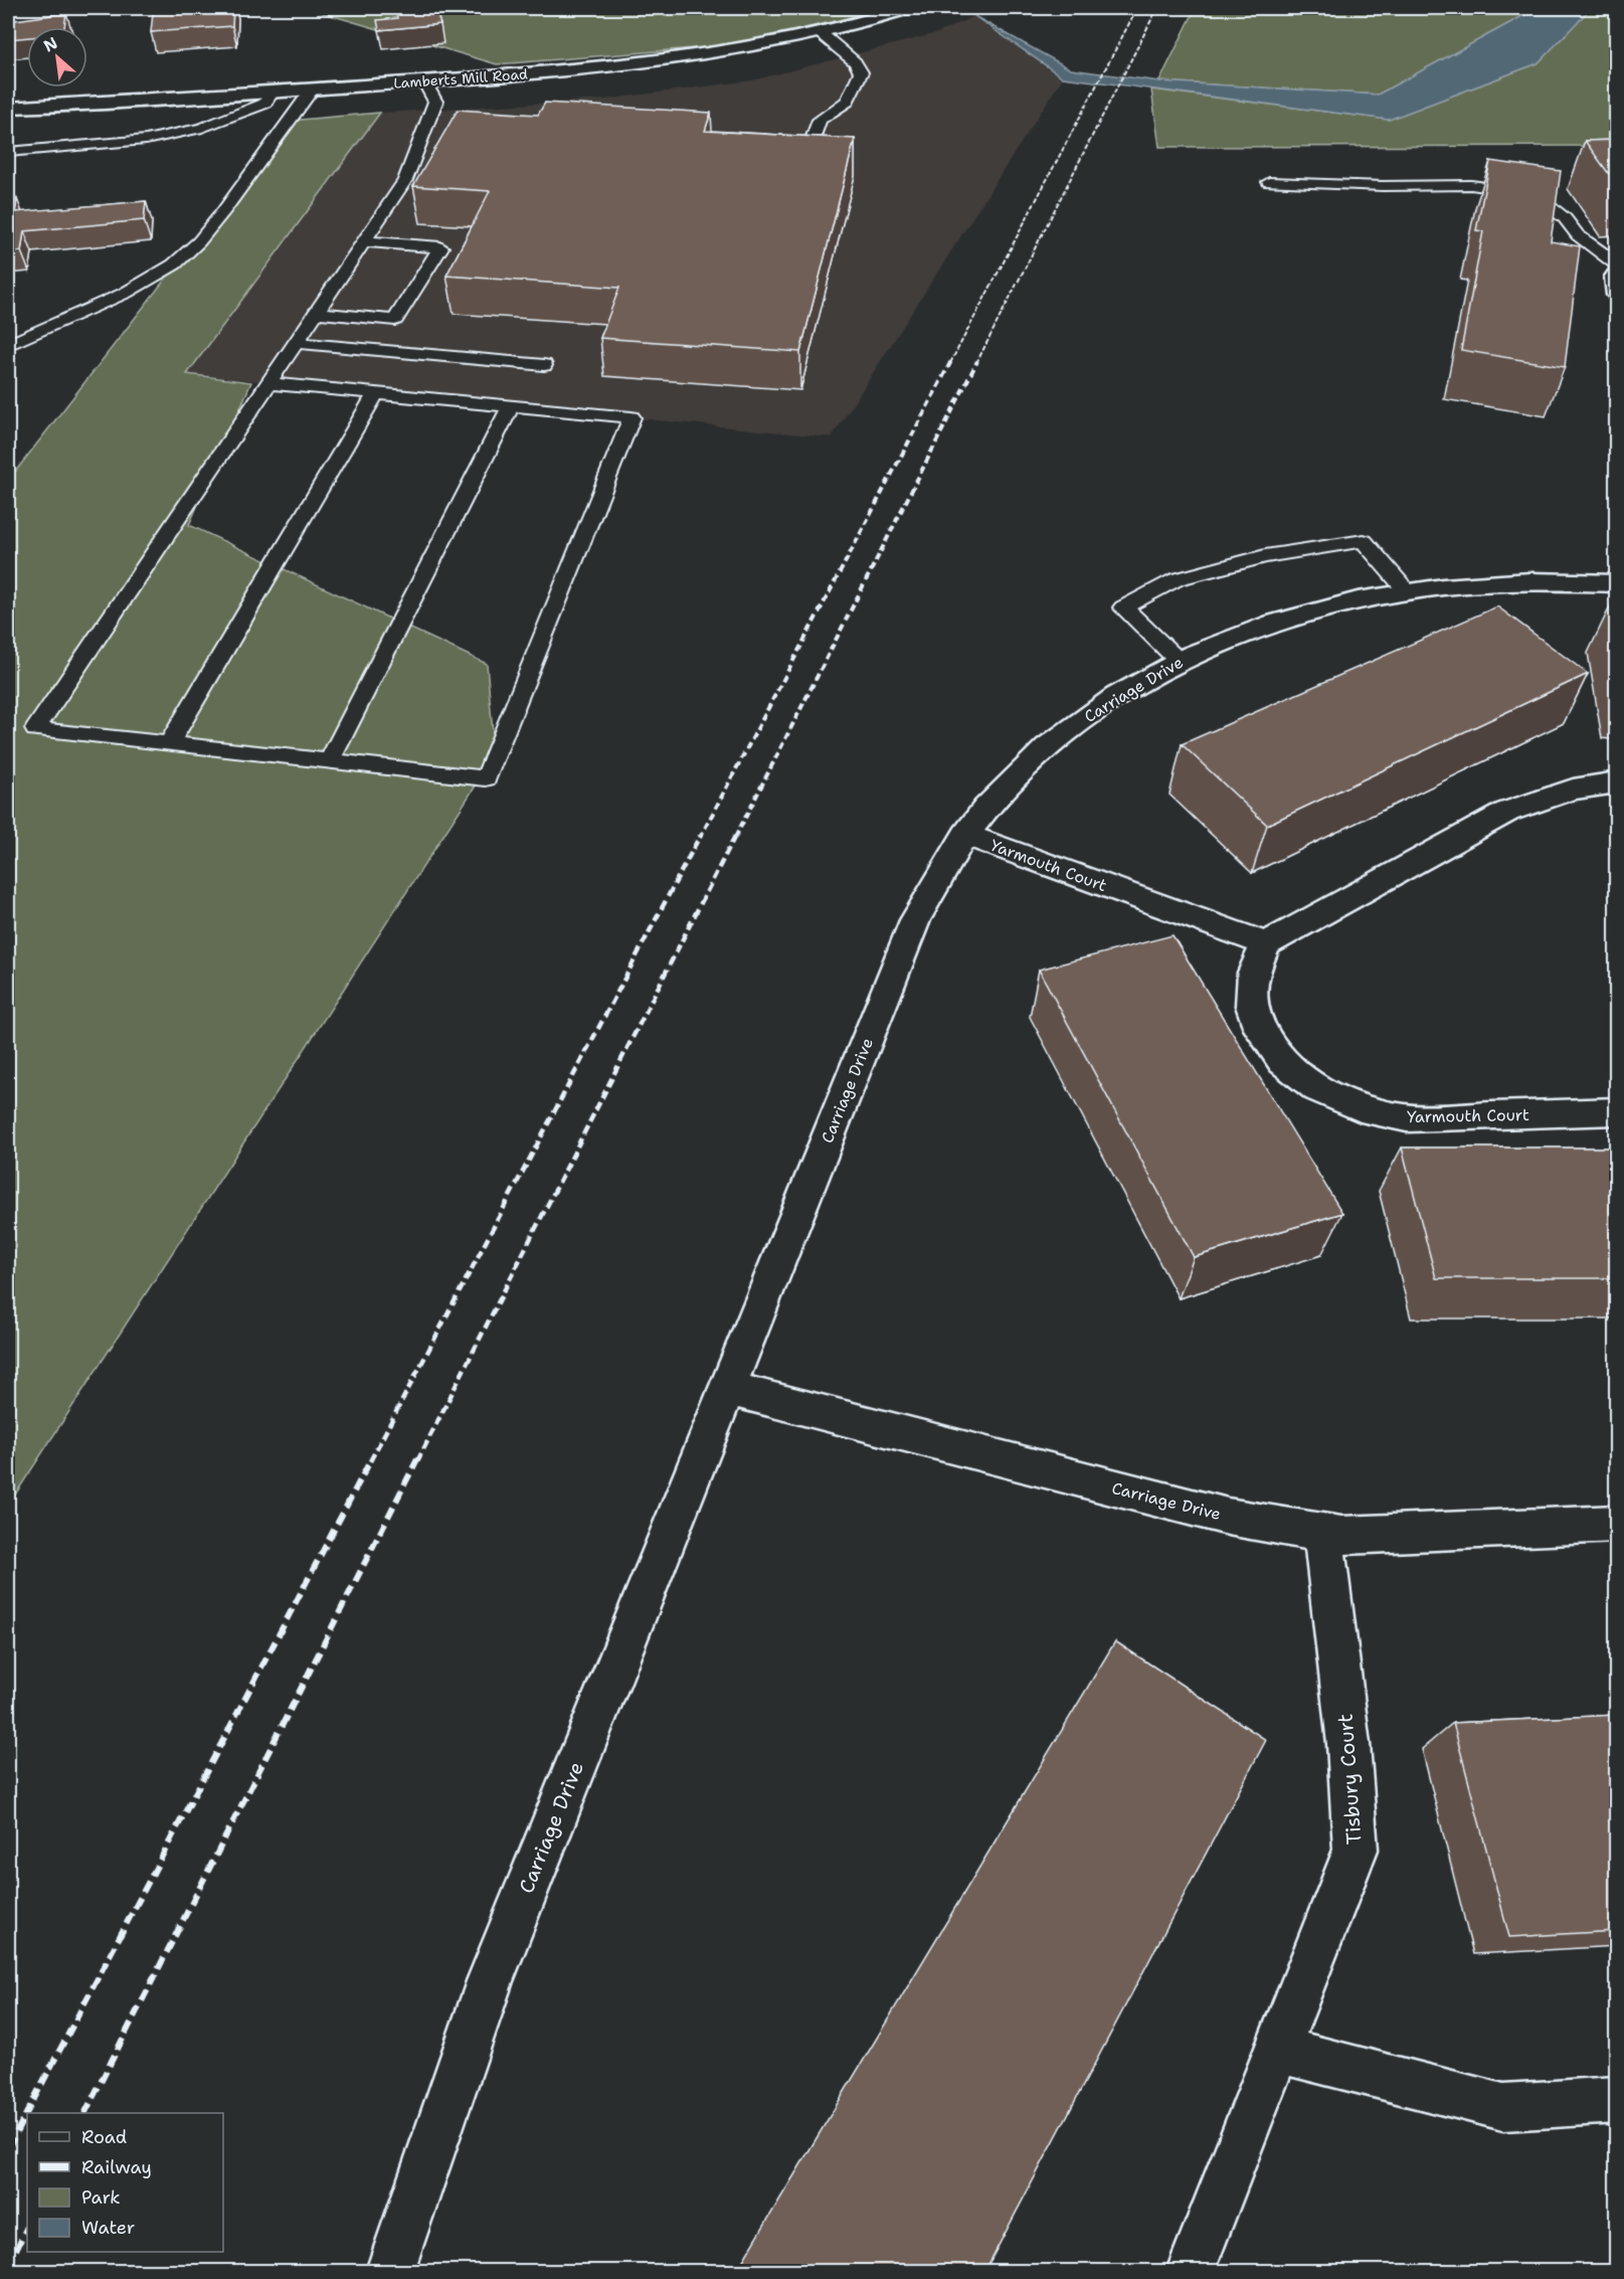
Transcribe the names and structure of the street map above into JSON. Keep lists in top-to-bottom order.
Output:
{
  "streets": {
    "street": [
      "Lamberts Mill Road",
      "Carriage Drive",
      "Yarmouth Court",
      "Tisbury Court"
    ]
  },
  "crossings": [
    ["Carriage Drive", "Yarmouth Court"],
    ["Carriage Drive", "Tisbury Court"]
  ],
  "legend": [
    "Road",
    "Railway",
    "Park",
    "Water"
  ],
  "north": "top left"
}
